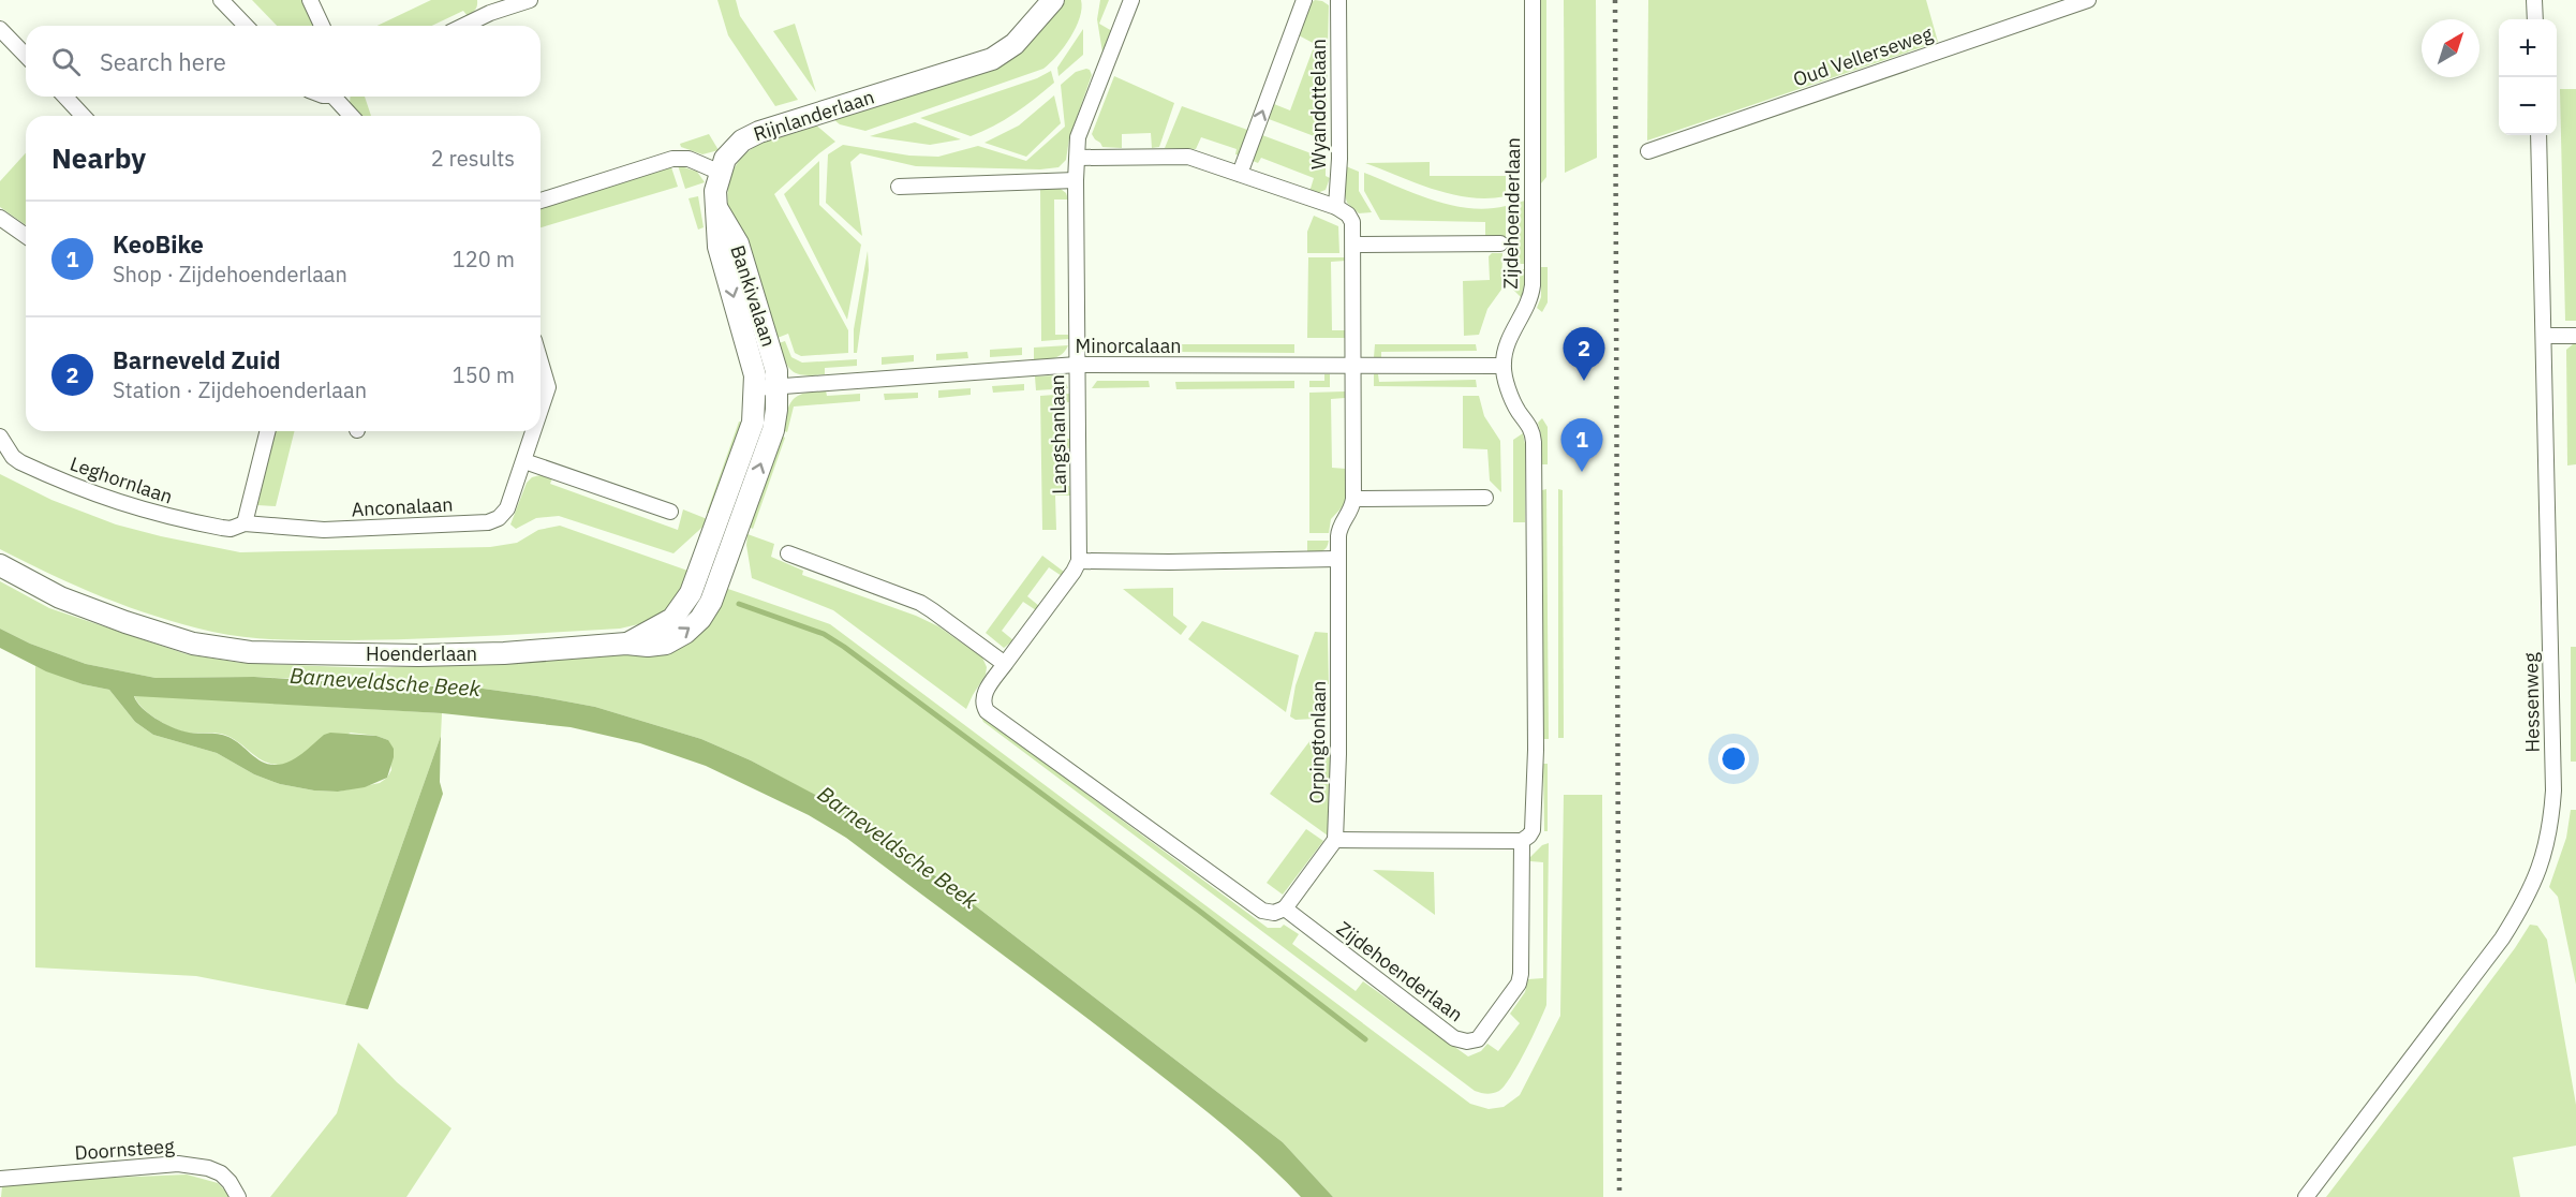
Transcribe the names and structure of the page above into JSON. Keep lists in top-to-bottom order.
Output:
{
  "streets": {
    "street": [
      "Oud Vellerseweg",
      "Wyandottelaan",
      "Rijnlanderlaan",
      "Zijdehoenderlaan",
      "Bankivalaan",
      "Minorcalaan",
      "Langshanlaan",
      "Leghornlaan",
      "Anconalaan",
      "Hoenderlaan",
      "Hessenweg",
      "Orpingtonlaan",
      "Doornsteeg"
    ]
  },
  "crossings": [
    ["Wyandottelaan", "Langshanlaan"],
    ["Rijnlanderlaan", "Bankivalaan"],
    ["Zijdehoenderlaan", "Minorcalaan"],
    ["Bankivalaan", "Minorcalaan"],
    ["Bankivalaan", "Hoenderlaan"],
    ["Minorcalaan", "Langshanlaan"],
    ["Minorcalaan", "Hoenderlaan"],
    ["Minorcalaan", "Orpingtonlaan"],
    ["Leghornlaan", "Anconalaan"]
  ],
  "water": ["Barneveldsche Beek"],
  "north": "top right",
  "page": {
    "map_buttons": ["+", "−"],
    "search": "Search here",
    "heading": ["Nearby", "2 results"],
    "list": [
      {
        "mark": "1",
        "name": "KeoBike",
        "note": "Shop · Zijdehoenderlaan",
        "value": "120 m"
      },
      {
        "mark": "2",
        "name": "Barneveld Zuid",
        "note": "Station · Zijdehoenderlaan",
        "value": "150 m"
      }
    ],
    "pins": ["2", "1"]
  }
}
